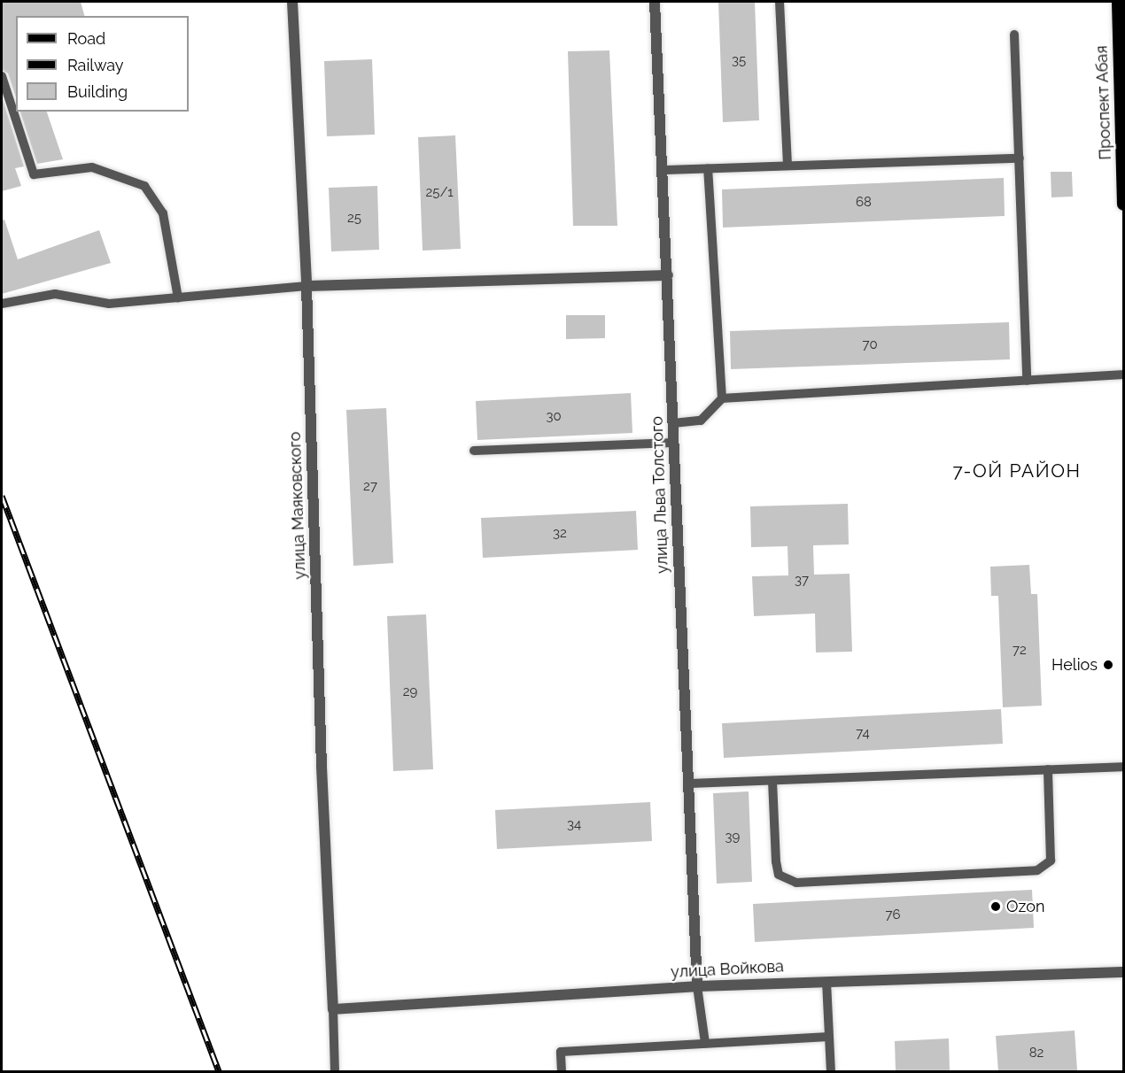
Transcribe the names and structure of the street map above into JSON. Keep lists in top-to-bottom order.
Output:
{
  "streets": {
    "main road": ["Проспект Абая"],
    "street": ["улица Льва Толстого", "улица Маяковского", "улица Войкова"]
  },
  "crossings": [
    ["улица Льва Толстого", "улица Войкова"],
    ["улица Маяковского", "улица Войкова"]
  ],
  "districts": ["7-ОЙ РАЙОН"],
  "places": ["Helios", "Ozon"],
  "house_numbers": [
    "35",
    "25/1",
    "68",
    "25",
    "70",
    "30",
    "27",
    "32",
    "37",
    "72",
    "29",
    "74",
    "34",
    "39",
    "76",
    "82"
  ],
  "legend": ["Road", "Railway", "Building"]
}
